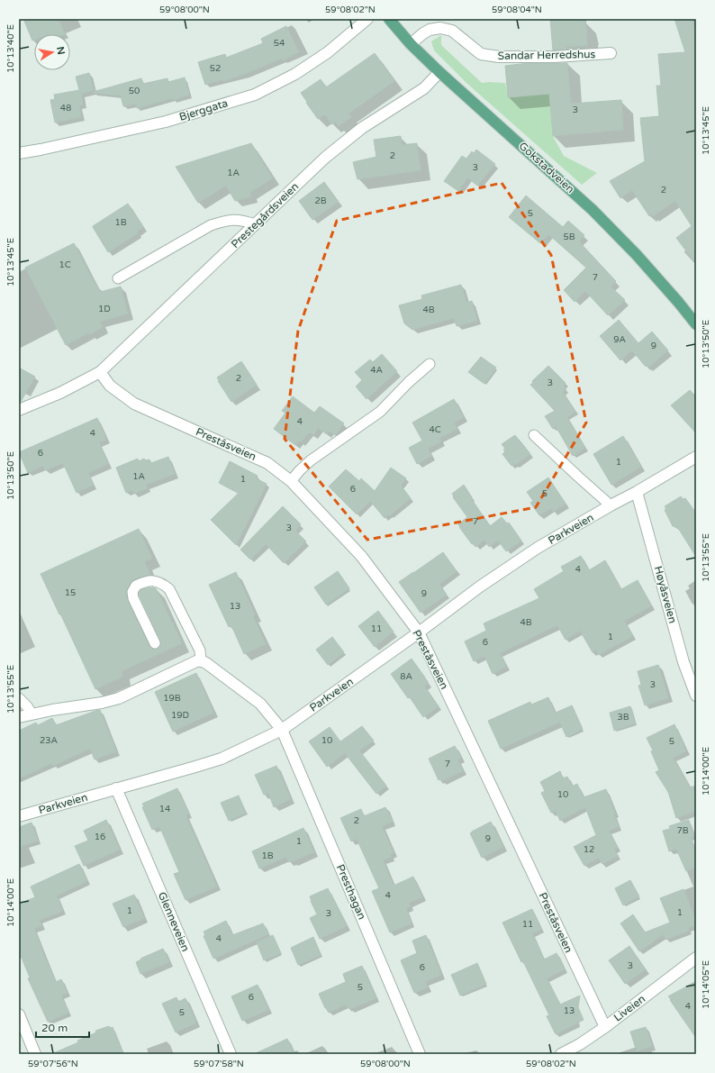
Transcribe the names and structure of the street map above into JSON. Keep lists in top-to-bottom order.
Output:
{
  "streets": {
    "main road": ["Gokstadveien"],
    "street": [
      "Sandar Herredshus",
      "Bjerggata",
      "Prestegårdsveien",
      "Preståsveien",
      "Parkveien",
      "Høyåsveien",
      "Presthagan",
      "Glenneveien",
      "Liveien"
    ]
  },
  "crossings": [
    ["Sandar Herredshus", "Gokstadveien"],
    ["Gokstadveien", "Prestegårdsveien"],
    ["Prestegårdsveien", "Preståsveien"],
    ["Preståsveien", "Parkveien"],
    ["Preståsveien", "Liveien"],
    ["Parkveien", "Høyåsveien"],
    ["Parkveien", "Presthagan"],
    ["Parkveien", "Glenneveien"]
  ],
  "house_numbers": [
    "54",
    "52",
    "50",
    "48",
    "3",
    "2",
    "3",
    "1A",
    "2",
    "2B",
    "5",
    "1B",
    "5B",
    "1C",
    "7",
    "1D",
    "4B",
    "9A",
    "9",
    "4A",
    "2",
    "3",
    "4",
    "4C",
    "4",
    "6",
    "1",
    "1A",
    "1",
    "6",
    "5",
    "7",
    "3",
    "4",
    "15",
    "9",
    "13",
    "4B",
    "11",
    "1",
    "6",
    "8A",
    "3",
    "19B",
    "19D",
    "3B",
    "23A",
    "10",
    "5",
    "7",
    "10",
    "14",
    "2",
    "7B",
    "16",
    "9",
    "1",
    "12",
    "1B",
    "4",
    "1",
    "1",
    "3",
    "11",
    "4",
    "3",
    "6",
    "5",
    "6",
    "4",
    "13",
    "5"
  ],
  "scale_bar": "20 m",
  "north": "right",
  "coordinates": [
    "59°08'00\"N",
    "59°08'02\"N",
    "59°08'04\"N",
    "10°13'40\"E",
    "10°13'45\"E",
    "10°13'50\"E",
    "10°13'55\"E",
    "10°14'00\"E",
    "10°14'05\"E",
    "59°07'56\"N",
    "59°07'58\"N"
  ]
}
